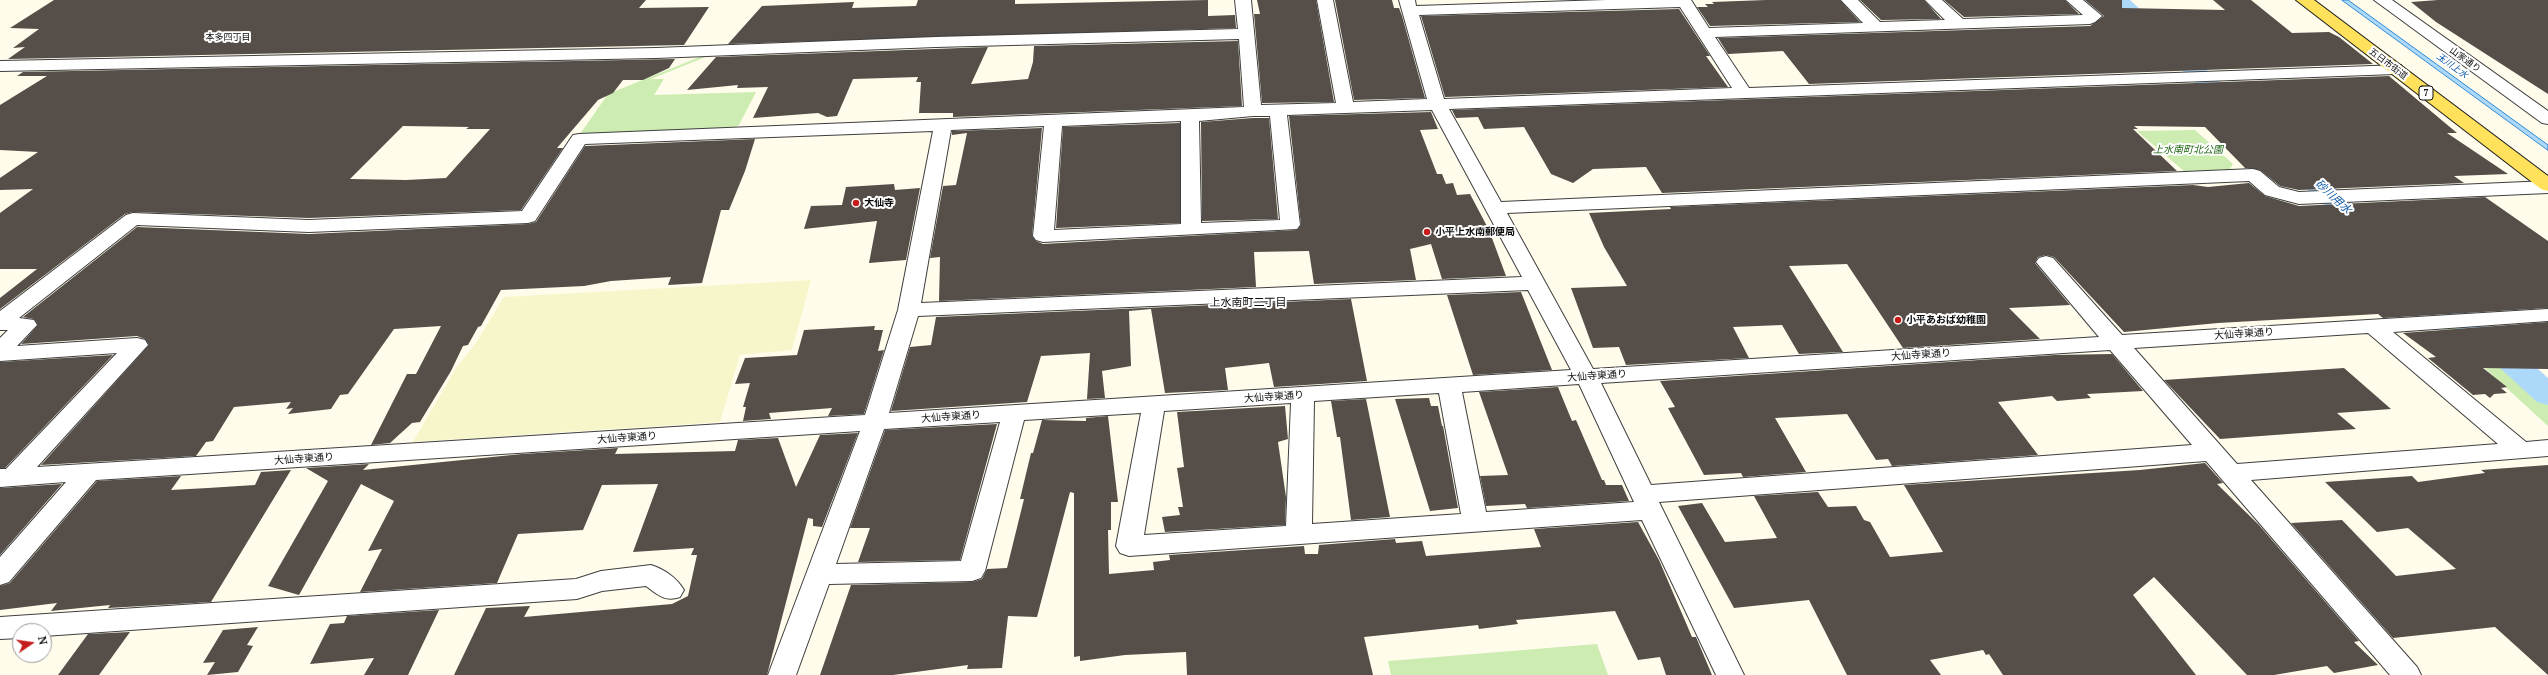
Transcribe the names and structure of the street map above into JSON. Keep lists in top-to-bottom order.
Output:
{
  "streets": {
    "main road": ["五日市街道", "7"],
    "street": ["山家通り", "大仙寺東通り"]
  },
  "districts": ["本多四丁目", "上水南町二丁目"],
  "water": ["玉川上水", "砂川用水"],
  "parks": ["上水南町北公園"],
  "places": ["大仙寺", "小平上水南郵便局", "小平あおば幼稚園"],
  "north": "right"
}
